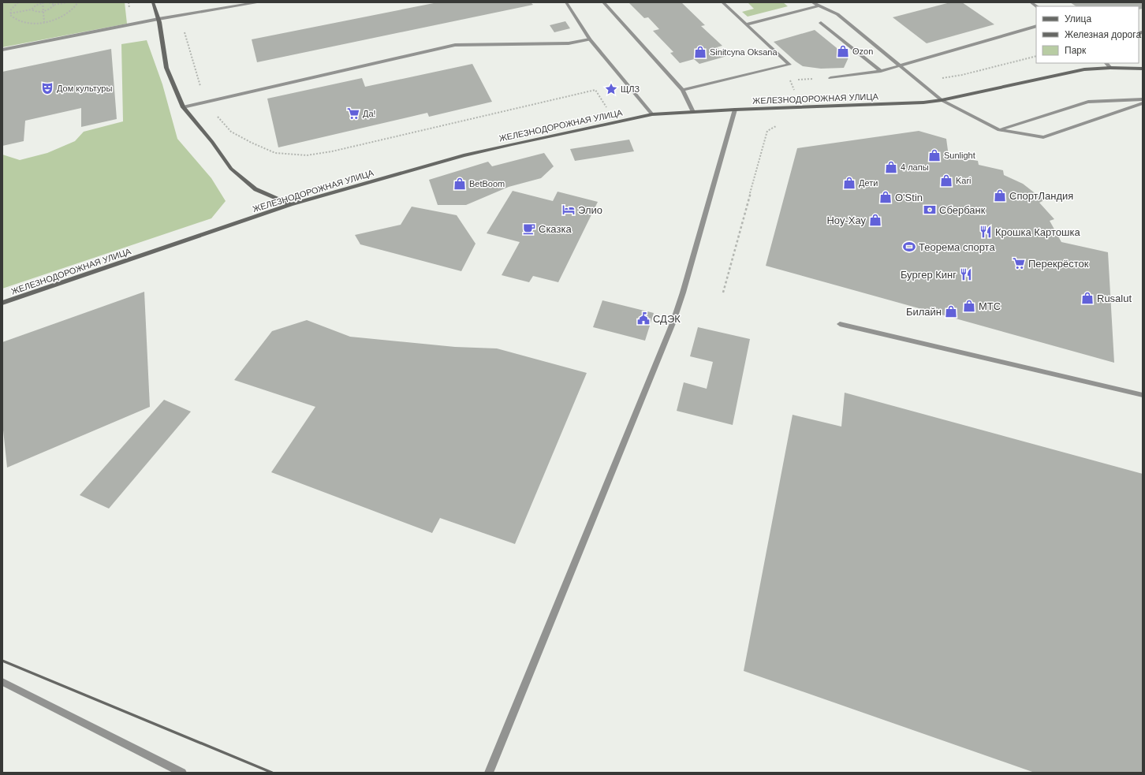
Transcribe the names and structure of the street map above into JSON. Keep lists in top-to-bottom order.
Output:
{
  "streets": {
    "main road": ["ЖЕЛЕЗНОДОРОЖНАЯ УЛИЦА"]
  },
  "places": {
    "shop": [
      "Ozon",
      "Sinitcyna Oksana",
      "Sunlight",
      "4 лапы",
      "Kari",
      "Дети",
      "BetBoom",
      "СпортЛандия",
      "O'Stin",
      "Ноу-Хау",
      "Rusalut",
      "МТС",
      "Билайн"
    ],
    "theatre": ["Дом культуры"],
    "place": ["ЩЛЗ"],
    "supermarket": ["Да!", "Перекрёсток"],
    "hotel": ["Элио"],
    "bank": ["Сбербанк"],
    "cafe": ["Сказка"],
    "restaurant": ["Крошка Картошка", "Бургер Кинг"],
    "sports": ["Теорема спорта"],
    "public building": ["СДЭК"]
  },
  "legend": ["Улица", "Железная дорога", "Парк"]
}
